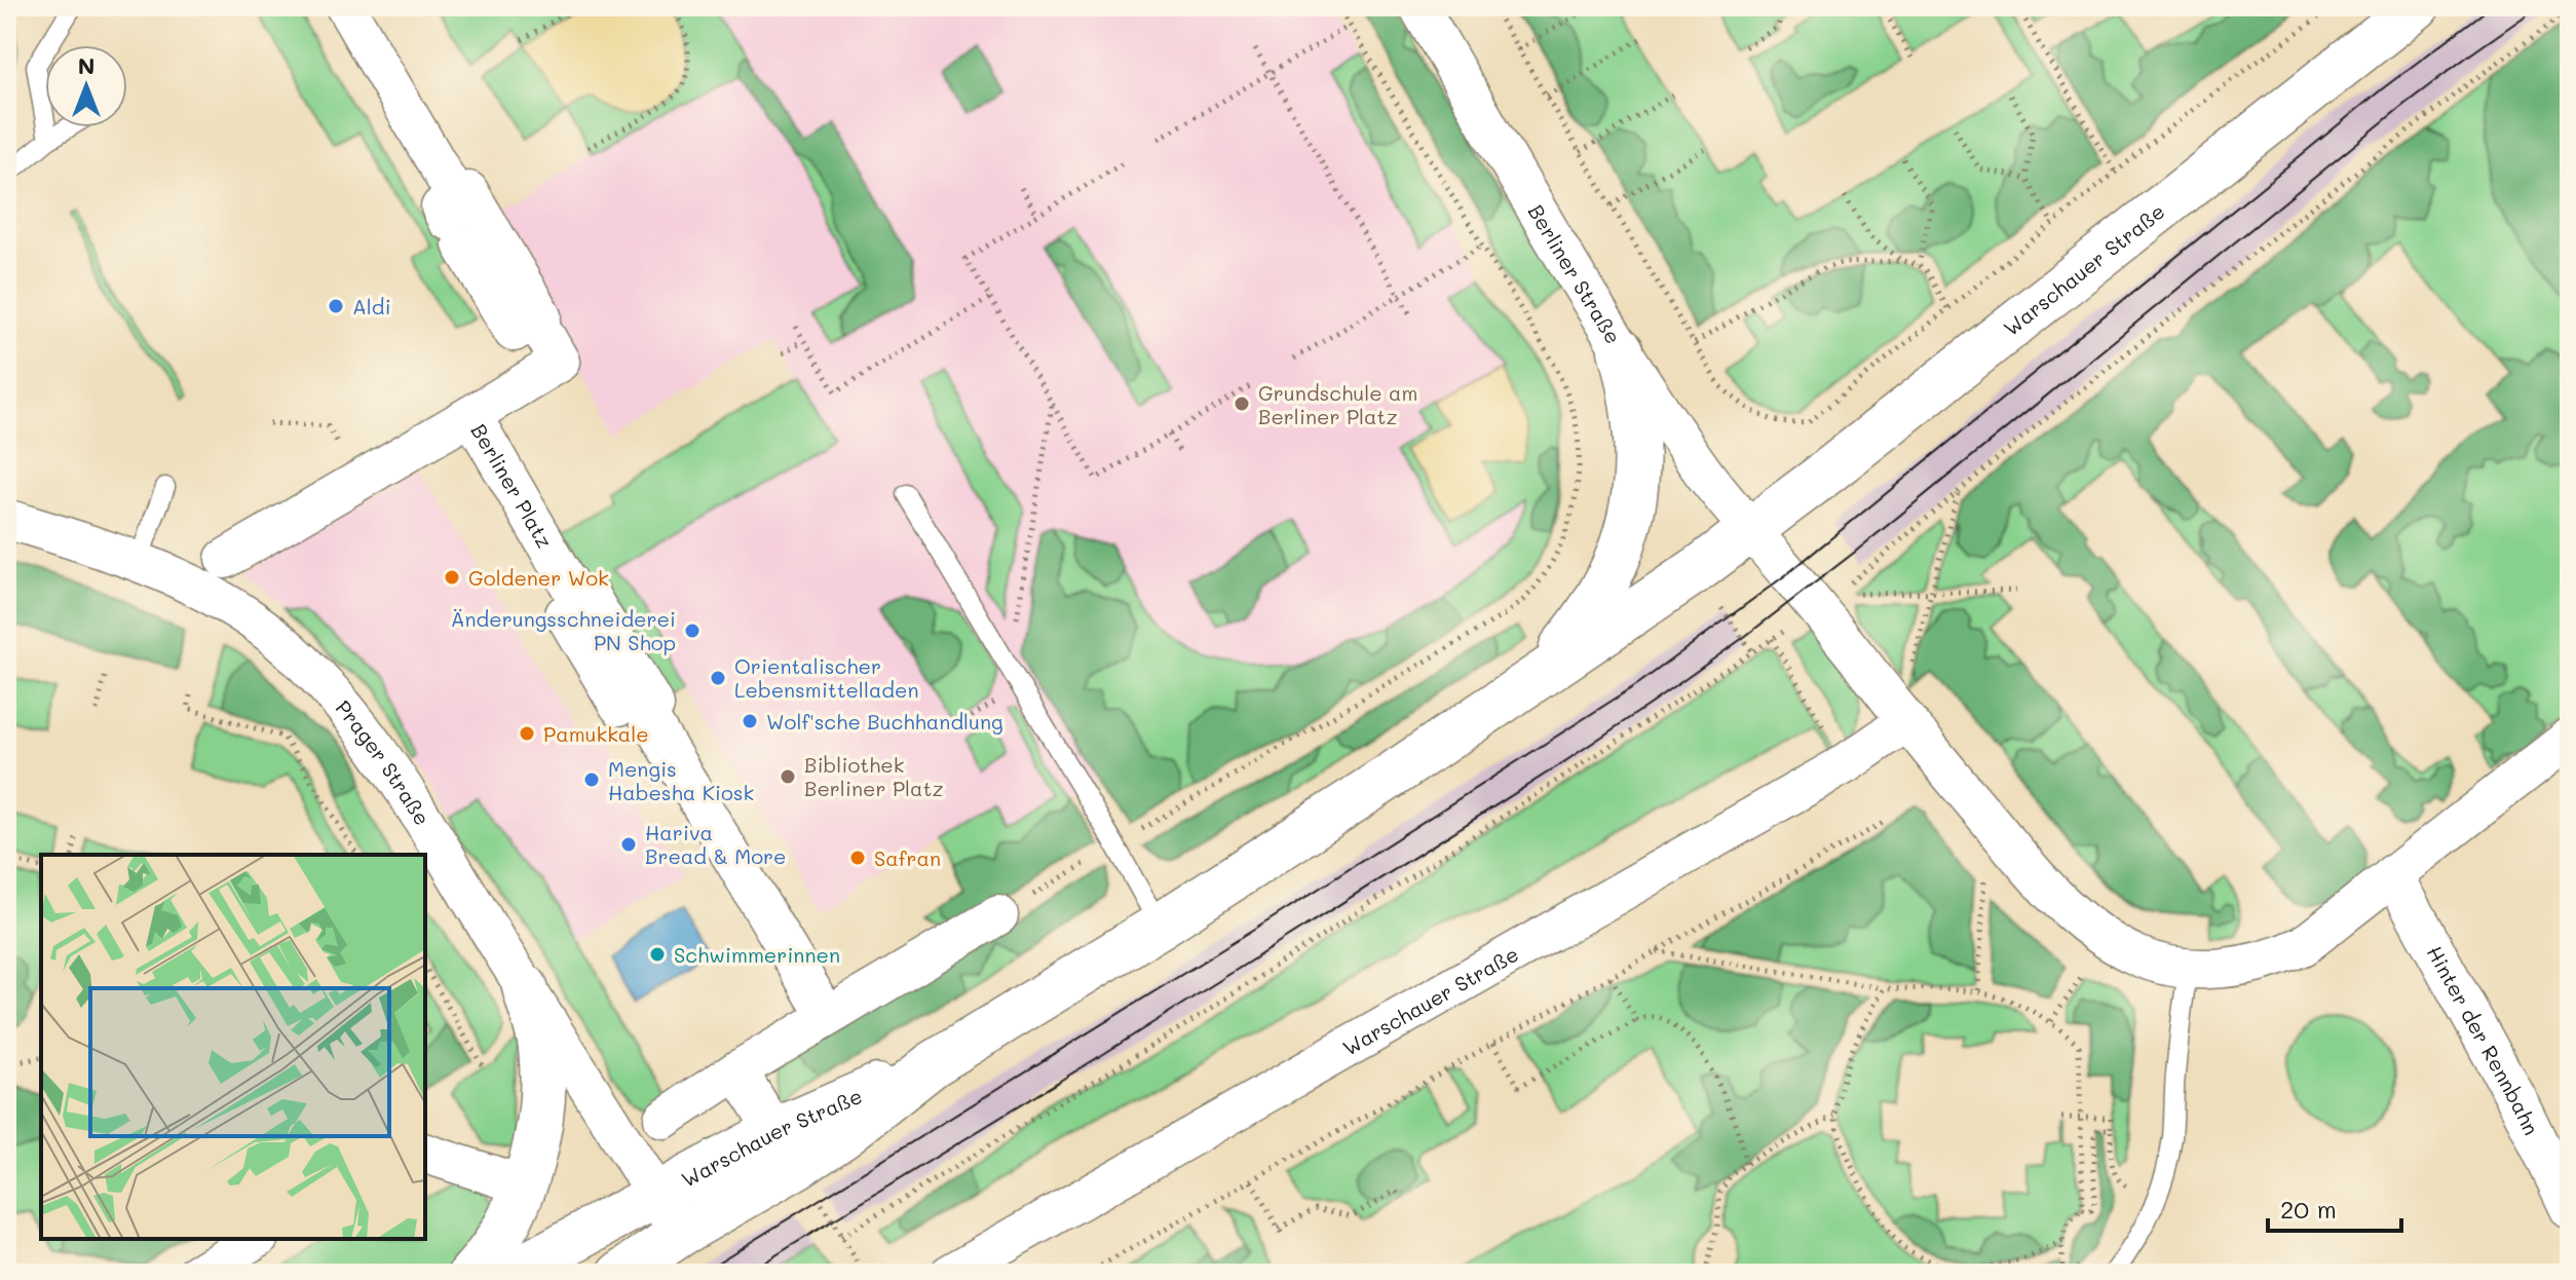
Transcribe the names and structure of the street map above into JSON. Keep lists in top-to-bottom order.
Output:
{
  "streets": {
    "street": [
      "Warschauer Straße",
      "Berliner Straße",
      "Berliner Platz",
      "Prager Straße",
      "Hinter der Rennbahn"
    ]
  },
  "crossings": [
    ["Warschauer Straße", "Berliner Straße"],
    ["Warschauer Straße", "Prager Straße"]
  ],
  "places": [
    "Aldi",
    "Grundschule am Berliner Platz",
    "Goldener Wok",
    "Änderungsschneiderei PN Shop",
    "Orientalischer Lebensmittelladen",
    "Wolf'sche Buchhandlung",
    "Pamukkale",
    "Bibliothek Berliner Platz",
    "Mengis Habesha Kiosk",
    "Hariva Bread & More",
    "Safran",
    "Schwimmerinnen"
  ],
  "scale_bar": "20 m",
  "north": "top"
}
